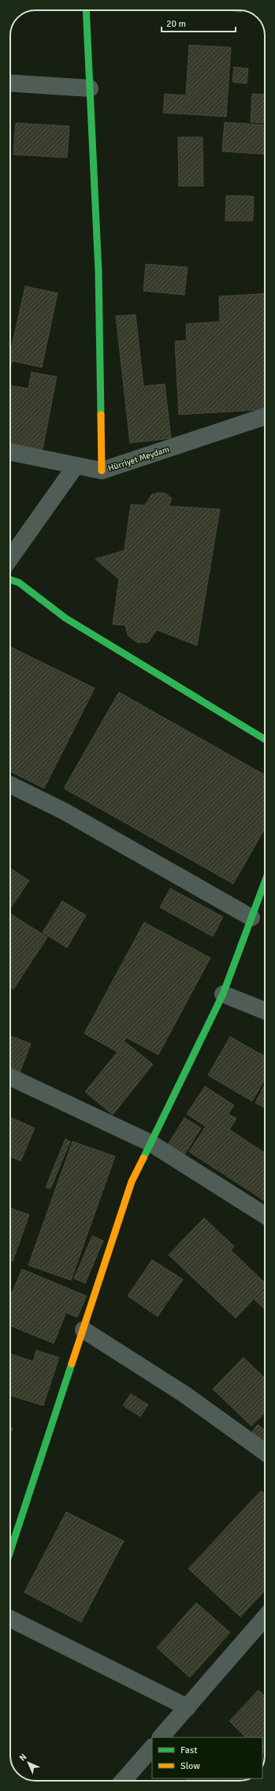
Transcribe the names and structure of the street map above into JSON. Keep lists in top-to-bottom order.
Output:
{
  "streets": {
    "street": ["Hürriyet Meydanı"]
  },
  "legend": ["Fast", "Slow"],
  "scale_bar": "20 m",
  "north": "top left"
}
